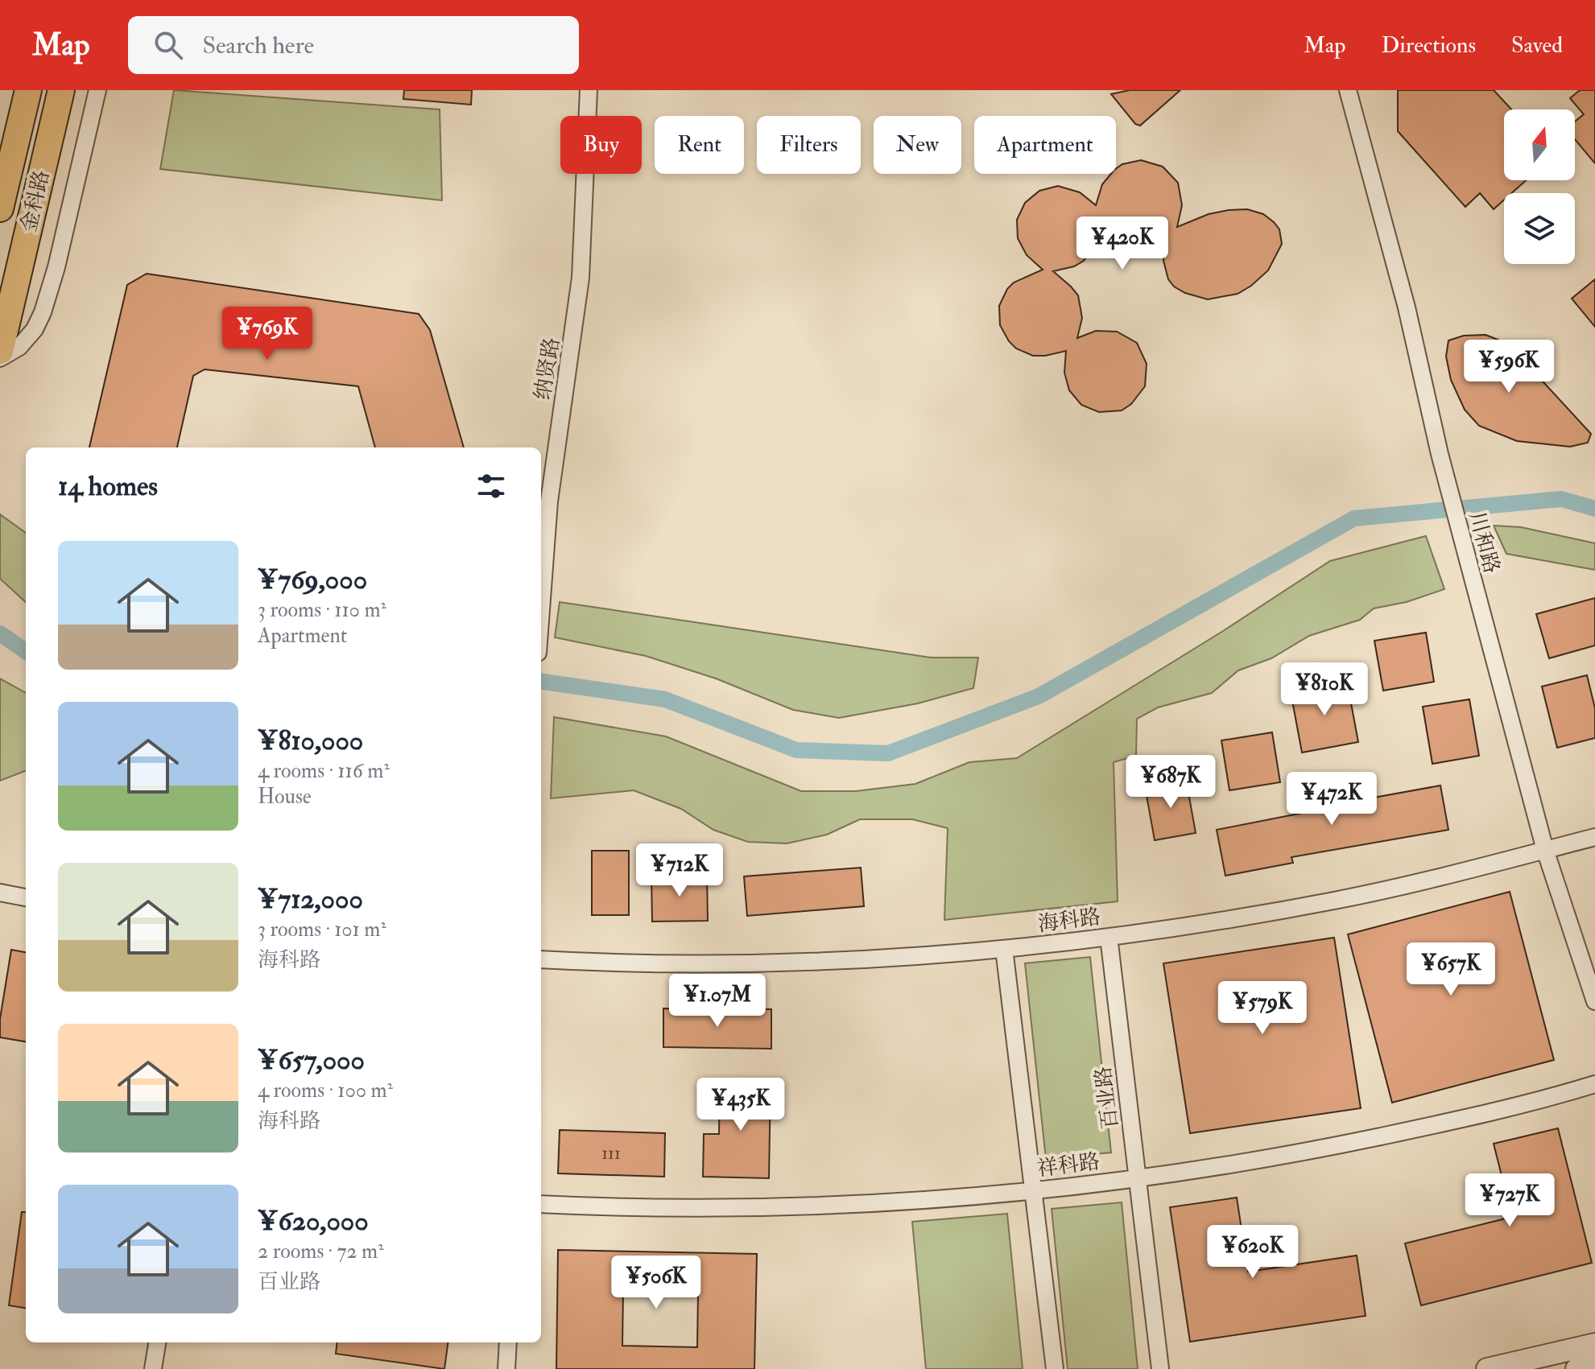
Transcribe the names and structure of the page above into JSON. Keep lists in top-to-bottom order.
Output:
{
  "streets": {
    "main road": ["金科路"],
    "street": [
      "纳贤路",
      "川和路",
      "海科路",
      "百业路",
      "祥科路"
    ]
  },
  "crossings": [
    ["川和路", "海科路"],
    ["海科路", "百业路"],
    ["百业路", "祥科路"]
  ],
  "house_numbers": ["111"],
  "north": "top",
  "page": {
    "header": "Map",
    "search": "Search here",
    "nav": ["Map", "Directions", "Saved"],
    "chip": [
      "Buy",
      "Rent",
      "Filters",
      "New",
      "Apartment"
    ],
    "price": [
      "¥420K",
      "¥769K",
      "¥596K",
      "¥810K",
      "¥687K",
      "¥472K",
      "¥712K",
      "¥657K",
      "¥1.07M",
      "¥579K",
      "¥435K",
      "¥727K",
      "¥620K",
      "¥506K"
    ],
    "heading": "14 homes",
    "list": [
      {
        "name": "¥769,000",
        "note": "3 rooms · 110 m² · Apartment"
      },
      {
        "name": "¥810,000",
        "note": "4 rooms · 116 m² · House"
      },
      {
        "name": "¥712,000",
        "note": "3 rooms · 101 m² · 海科路"
      },
      {
        "name": "¥657,000",
        "note": "4 rooms · 100 m² · 海科路"
      },
      {
        "name": "¥620,000",
        "note": "2 rooms · 72 m² · 百业路"
      }
    ]
  }
}
